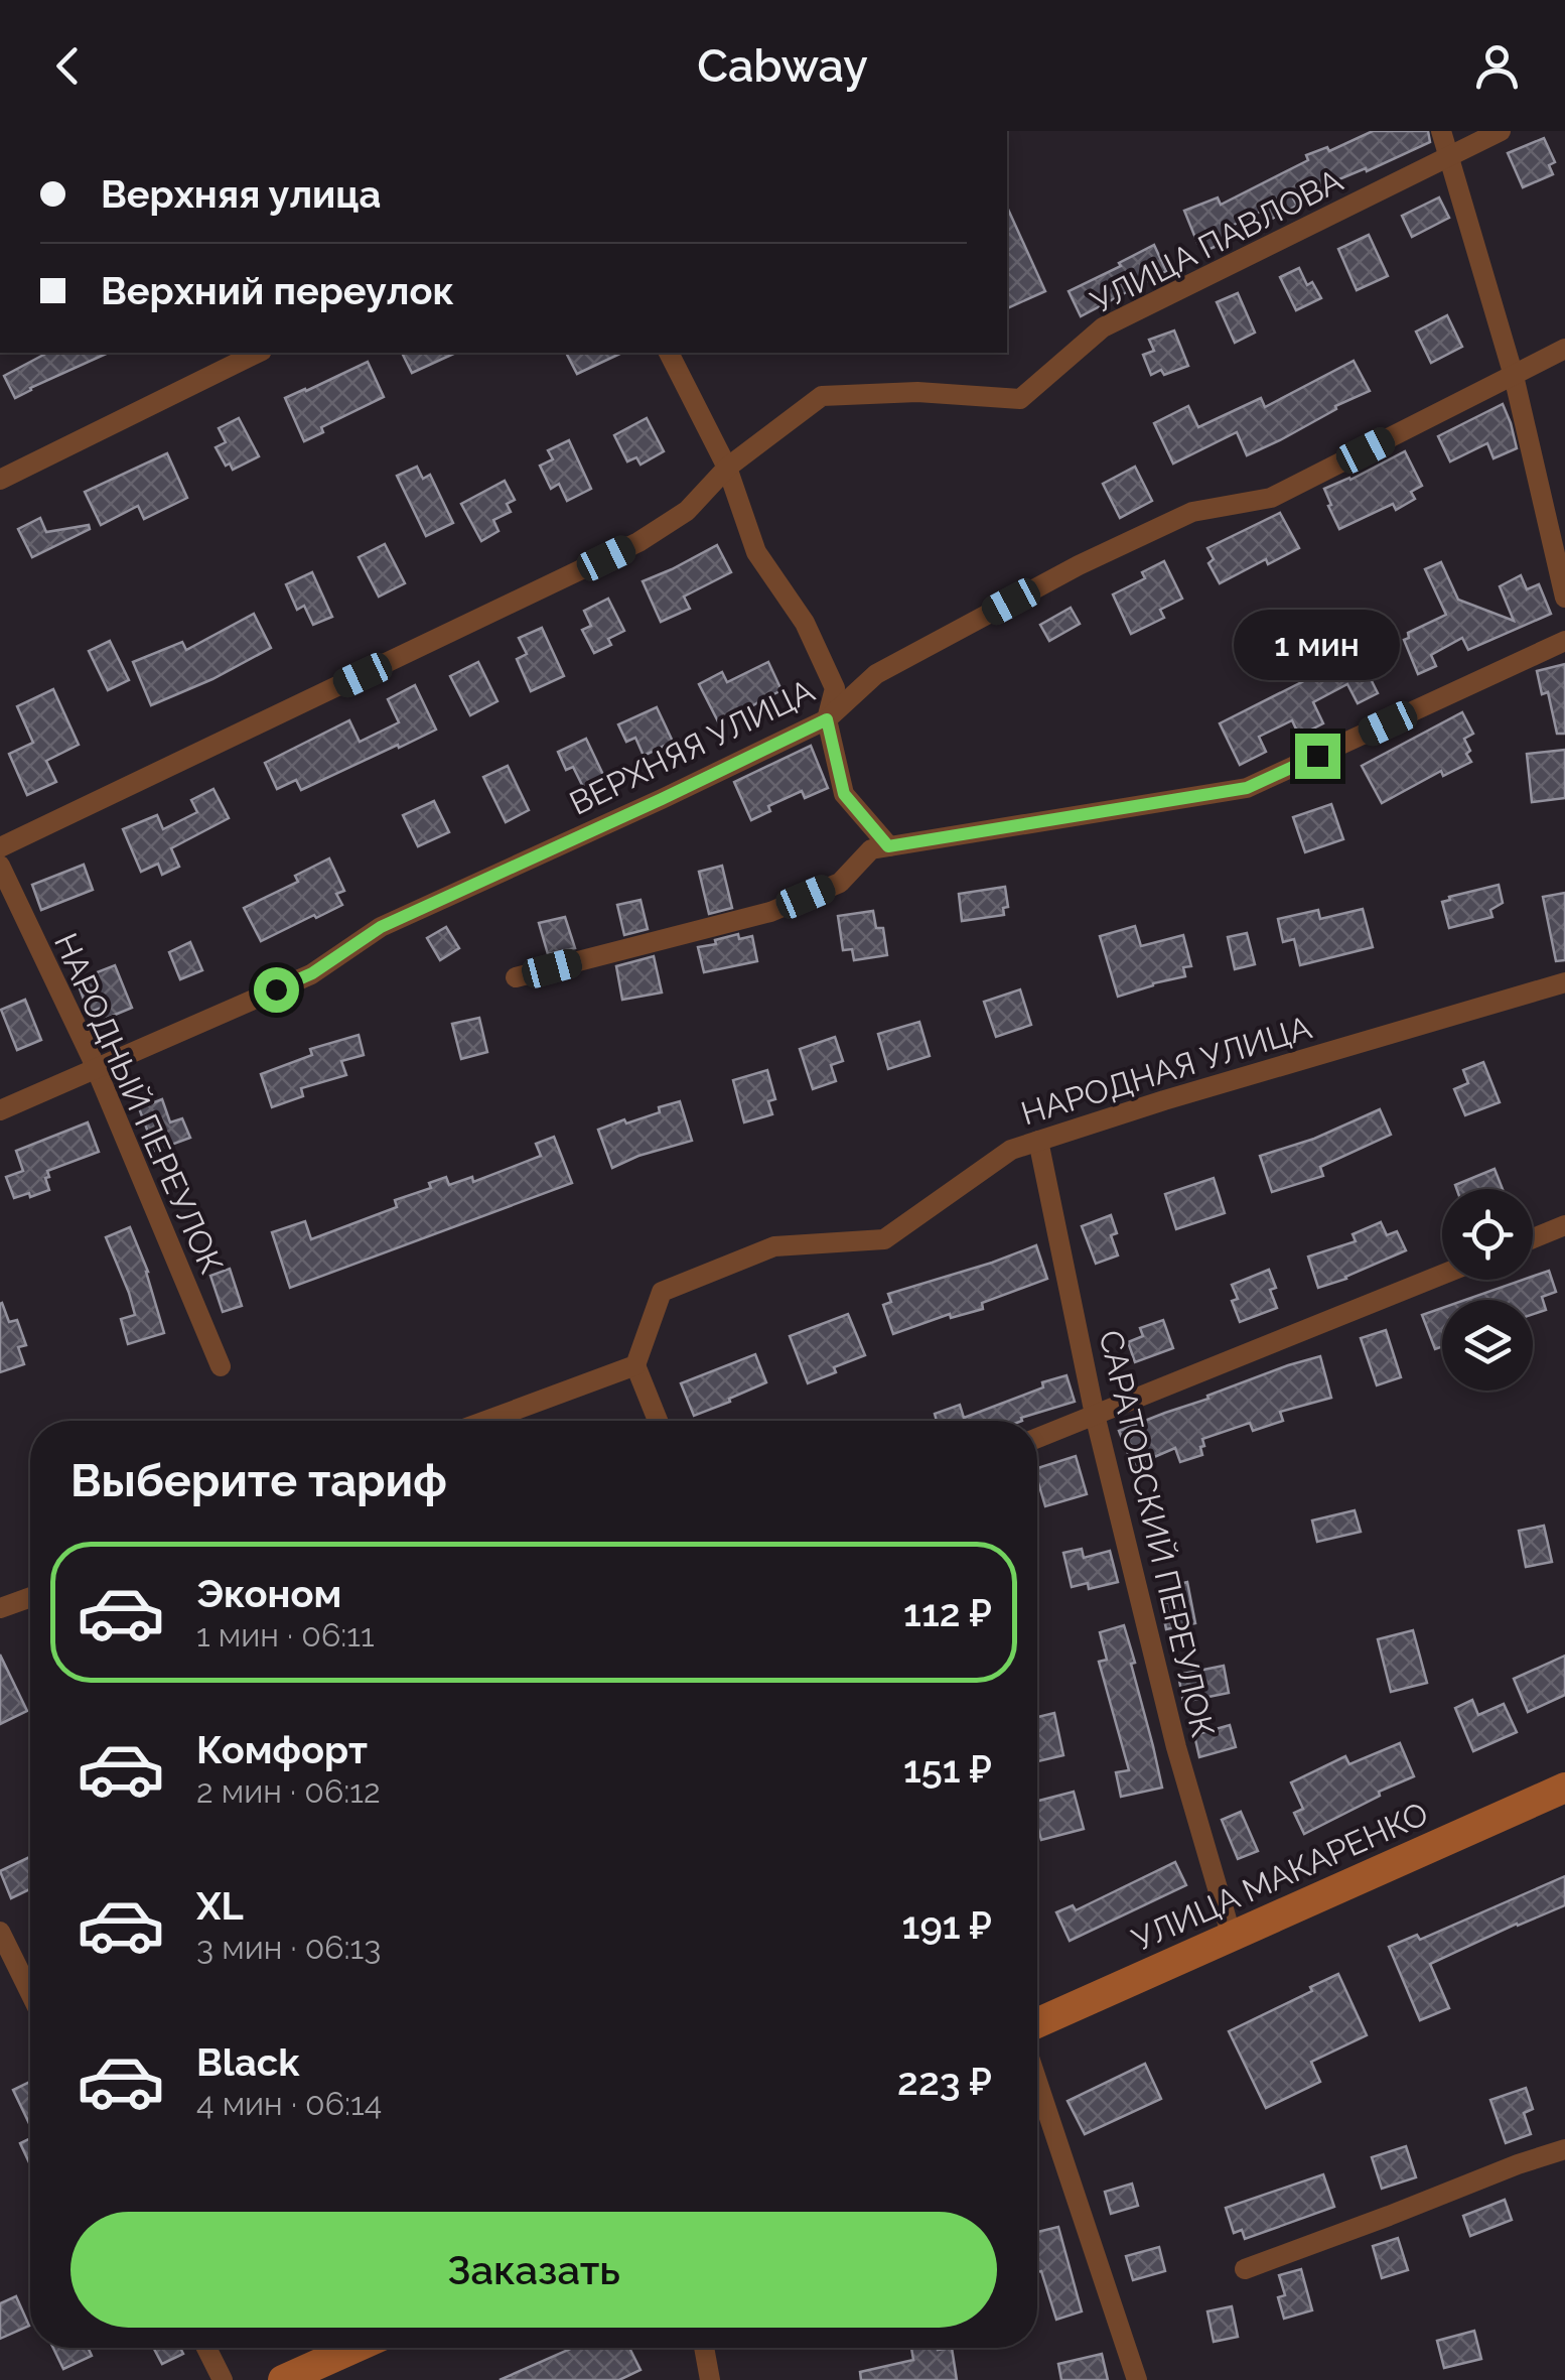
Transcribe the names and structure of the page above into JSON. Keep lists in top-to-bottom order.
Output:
{
  "streets": {
    "main road": ["УЛИЦА МАКАРЕНКО"],
    "street": [
      "УЛИЦА ПАВЛОВА",
      "ВЕРХНЯЯ УЛИЦА",
      "НАРОДНАЯ УЛИЦА",
      "НАРОДНЫЙ ПЕРЕУЛОК",
      "САРАТОВСКИЙ ПЕРЕУЛОК"
    ]
  },
  "crossings": [
    ["ВЕРХНЯЯ УЛИЦА", "НАРОДНЫЙ ПЕРЕУЛОК"],
    ["НАРОДНАЯ УЛИЦА", "САРАТОВСКИЙ ПЕРЕУЛОК"],
    ["САРАТОВСКИЙ ПЕРЕУЛОК", "УЛИЦА МАКАРЕНКО"]
  ],
  "page": {
    "header": "Cabway",
    "banner": ["Верхняя улица", "Верхний переулок"],
    "bubble": "1 мин",
    "heading": "Выберите тариф",
    "list": [
      {
        "name": "Эконом",
        "note": "1 мин · 06:11",
        "value": "112 ₽"
      },
      {
        "name": "Комфорт",
        "note": "2 мин · 06:12",
        "value": "151 ₽"
      },
      {
        "name": "XL",
        "note": "3 мин · 06:13",
        "value": "191 ₽"
      },
      {
        "name": "Black",
        "note": "4 мин · 06:14",
        "value": "223 ₽"
      }
    ],
    "buttons": "Заказать"
  }
}
